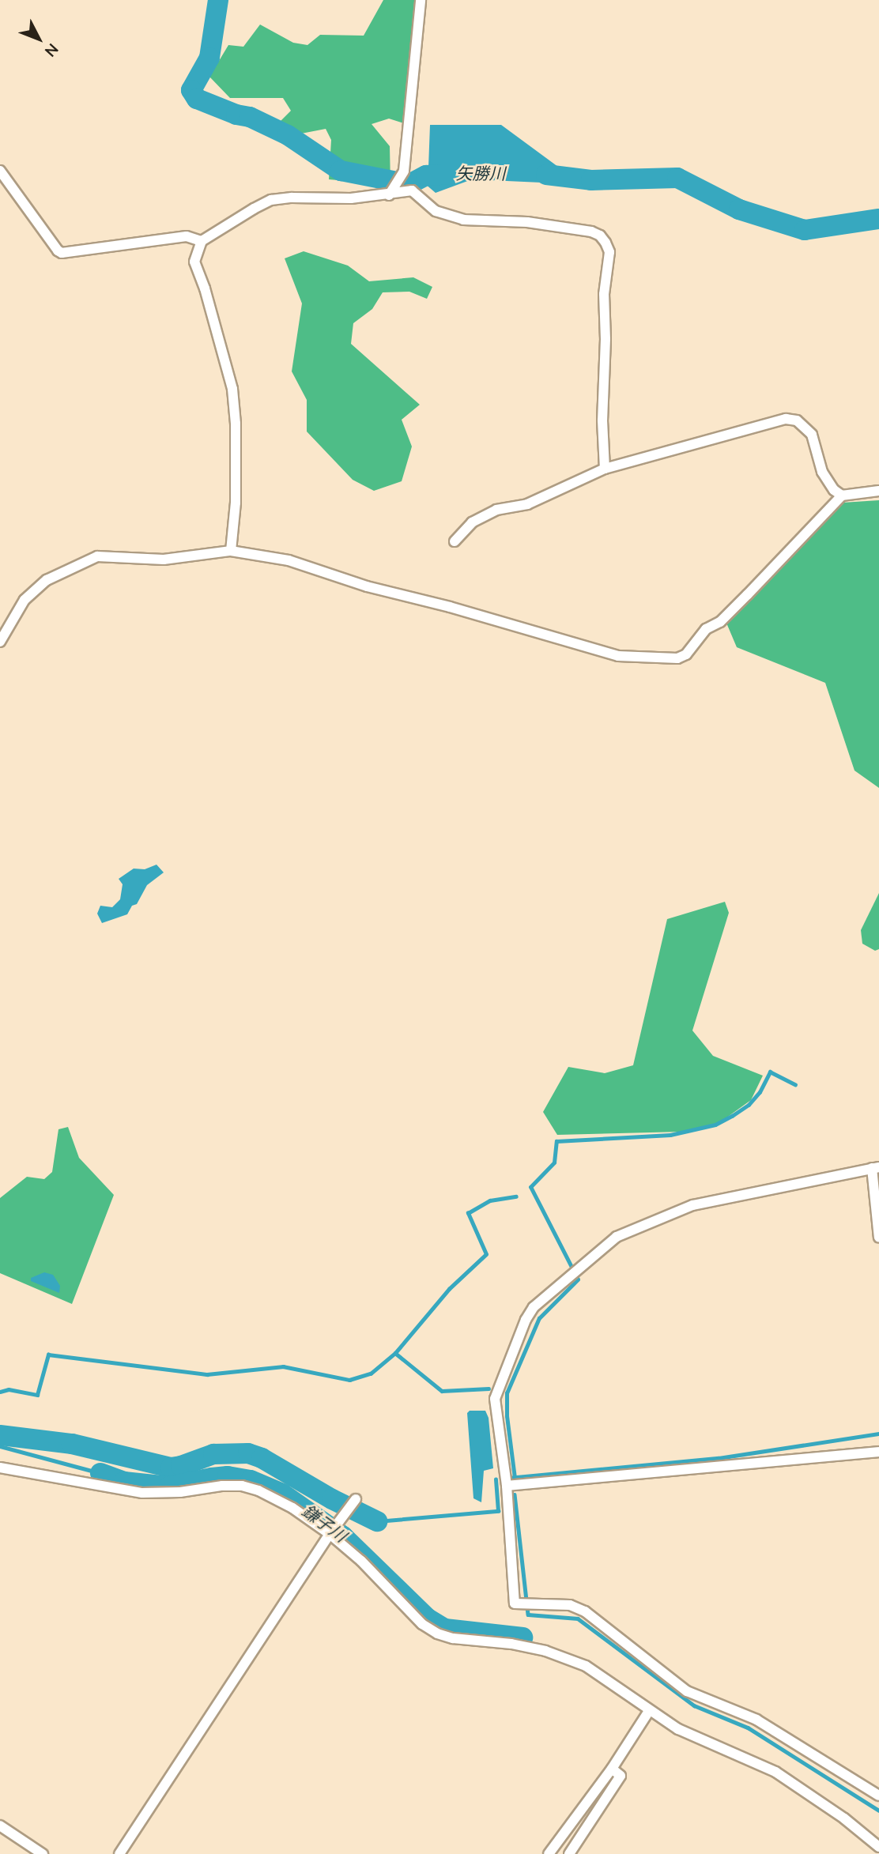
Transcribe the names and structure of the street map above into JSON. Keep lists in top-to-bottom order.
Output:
{
  "water": ["矢勝川", "鎌子川"],
  "north": "bottom right"
}
